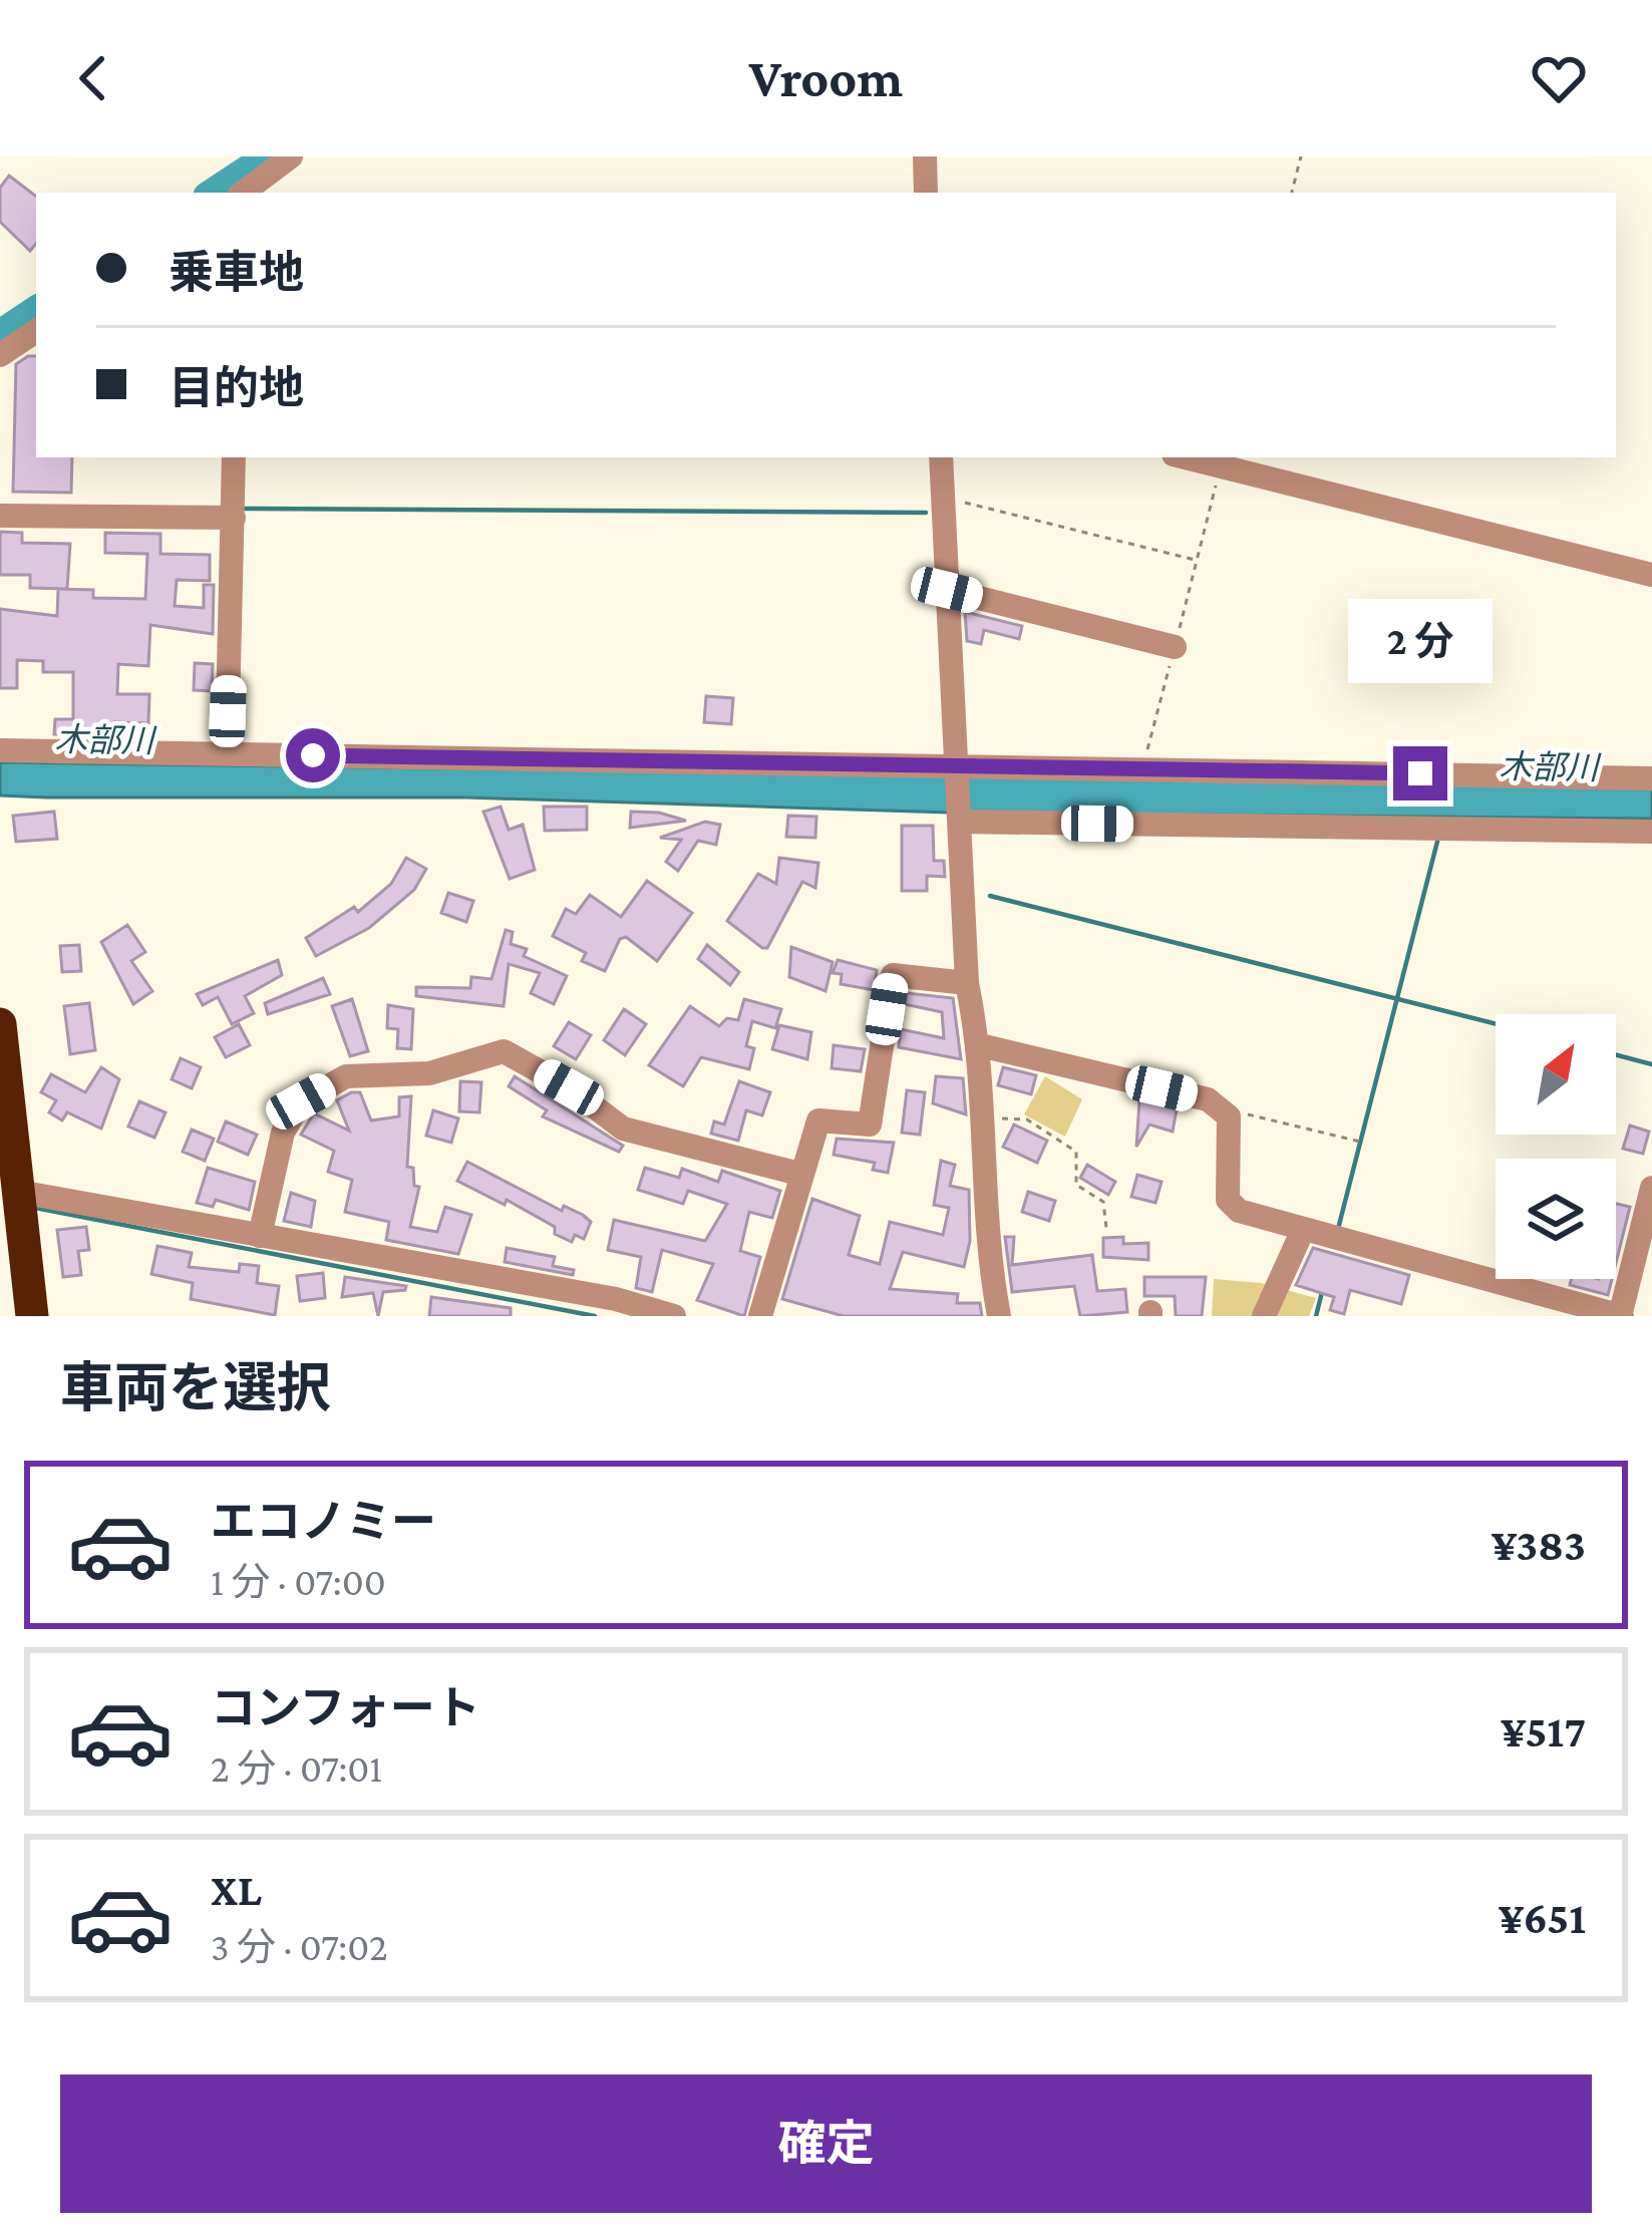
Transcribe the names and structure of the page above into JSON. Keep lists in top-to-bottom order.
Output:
{
  "water": ["木部川"],
  "north": "top right",
  "page": {
    "header": "Vroom",
    "banner": ["乗車地", "目的地"],
    "bubble": "2 分",
    "heading": "車両を選択",
    "list": [
      {
        "name": "エコノミー",
        "note": "1 分 · 07:00",
        "value": "¥383"
      },
      {
        "name": "コンフォート",
        "note": "2 分 · 07:01",
        "value": "¥517"
      },
      {
        "name": "XL",
        "note": "3 分 · 07:02",
        "value": "¥651"
      }
    ],
    "buttons": "確定"
  }
}
